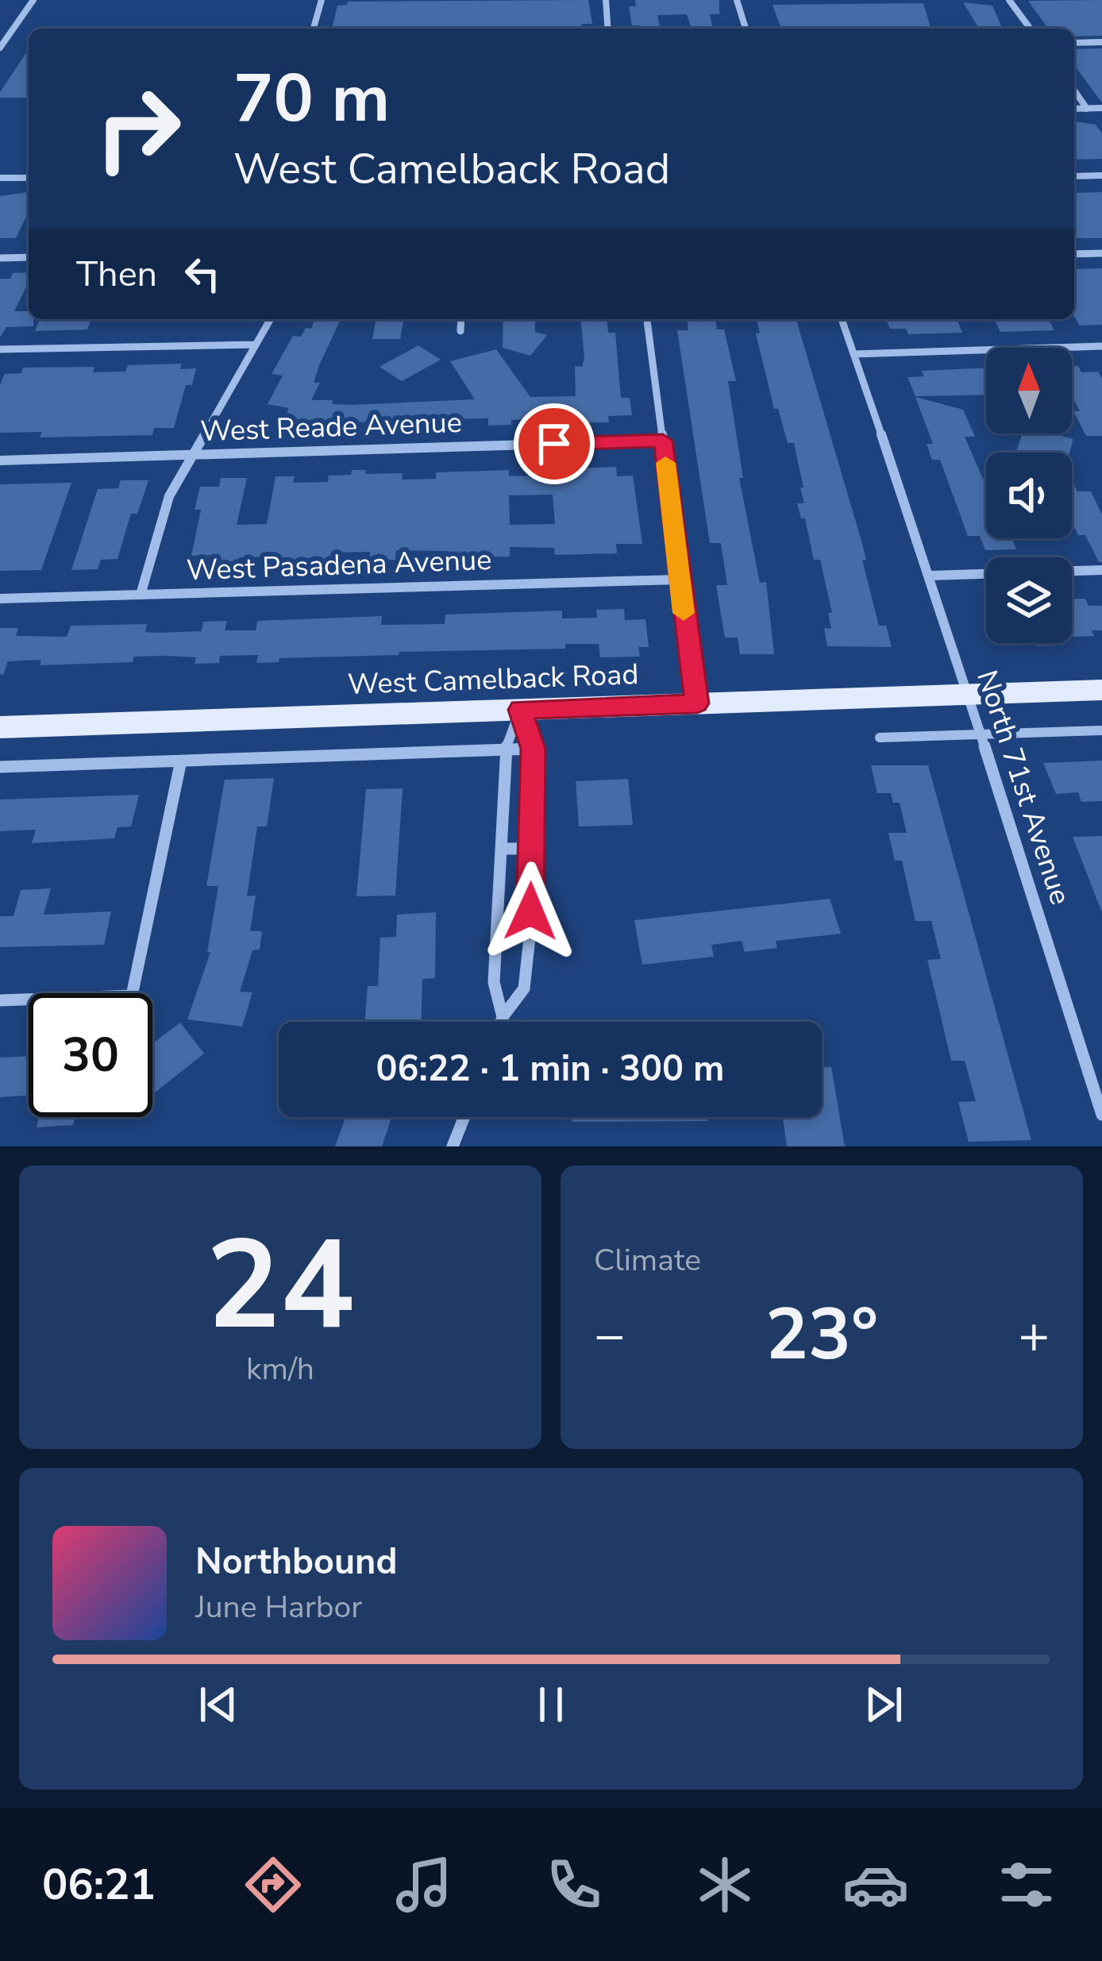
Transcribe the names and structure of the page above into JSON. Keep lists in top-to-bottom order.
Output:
{
  "streets": {
    "main road": ["West Camelback Road"],
    "street": ["West Reade Avenue", "West Pasadena Avenue", "North 71st Avenue"]
  },
  "crossings": [
    ["West Camelback Road", "North 71st Avenue"]
  ],
  "north": "top",
  "page": {
    "turn": ["70 m", "West Camelback Road"],
    "then": "Then",
    "limit": "30",
    "trip": "06:22 · 1 min · 300 m",
    "tile": [
      ["24", "km/h"],
      "Climate"
    ],
    "heat": ["−", "23°", "+"],
    "song": ["Northbound", "June Harbor"],
    "tabs": "06:21"
  }
}
